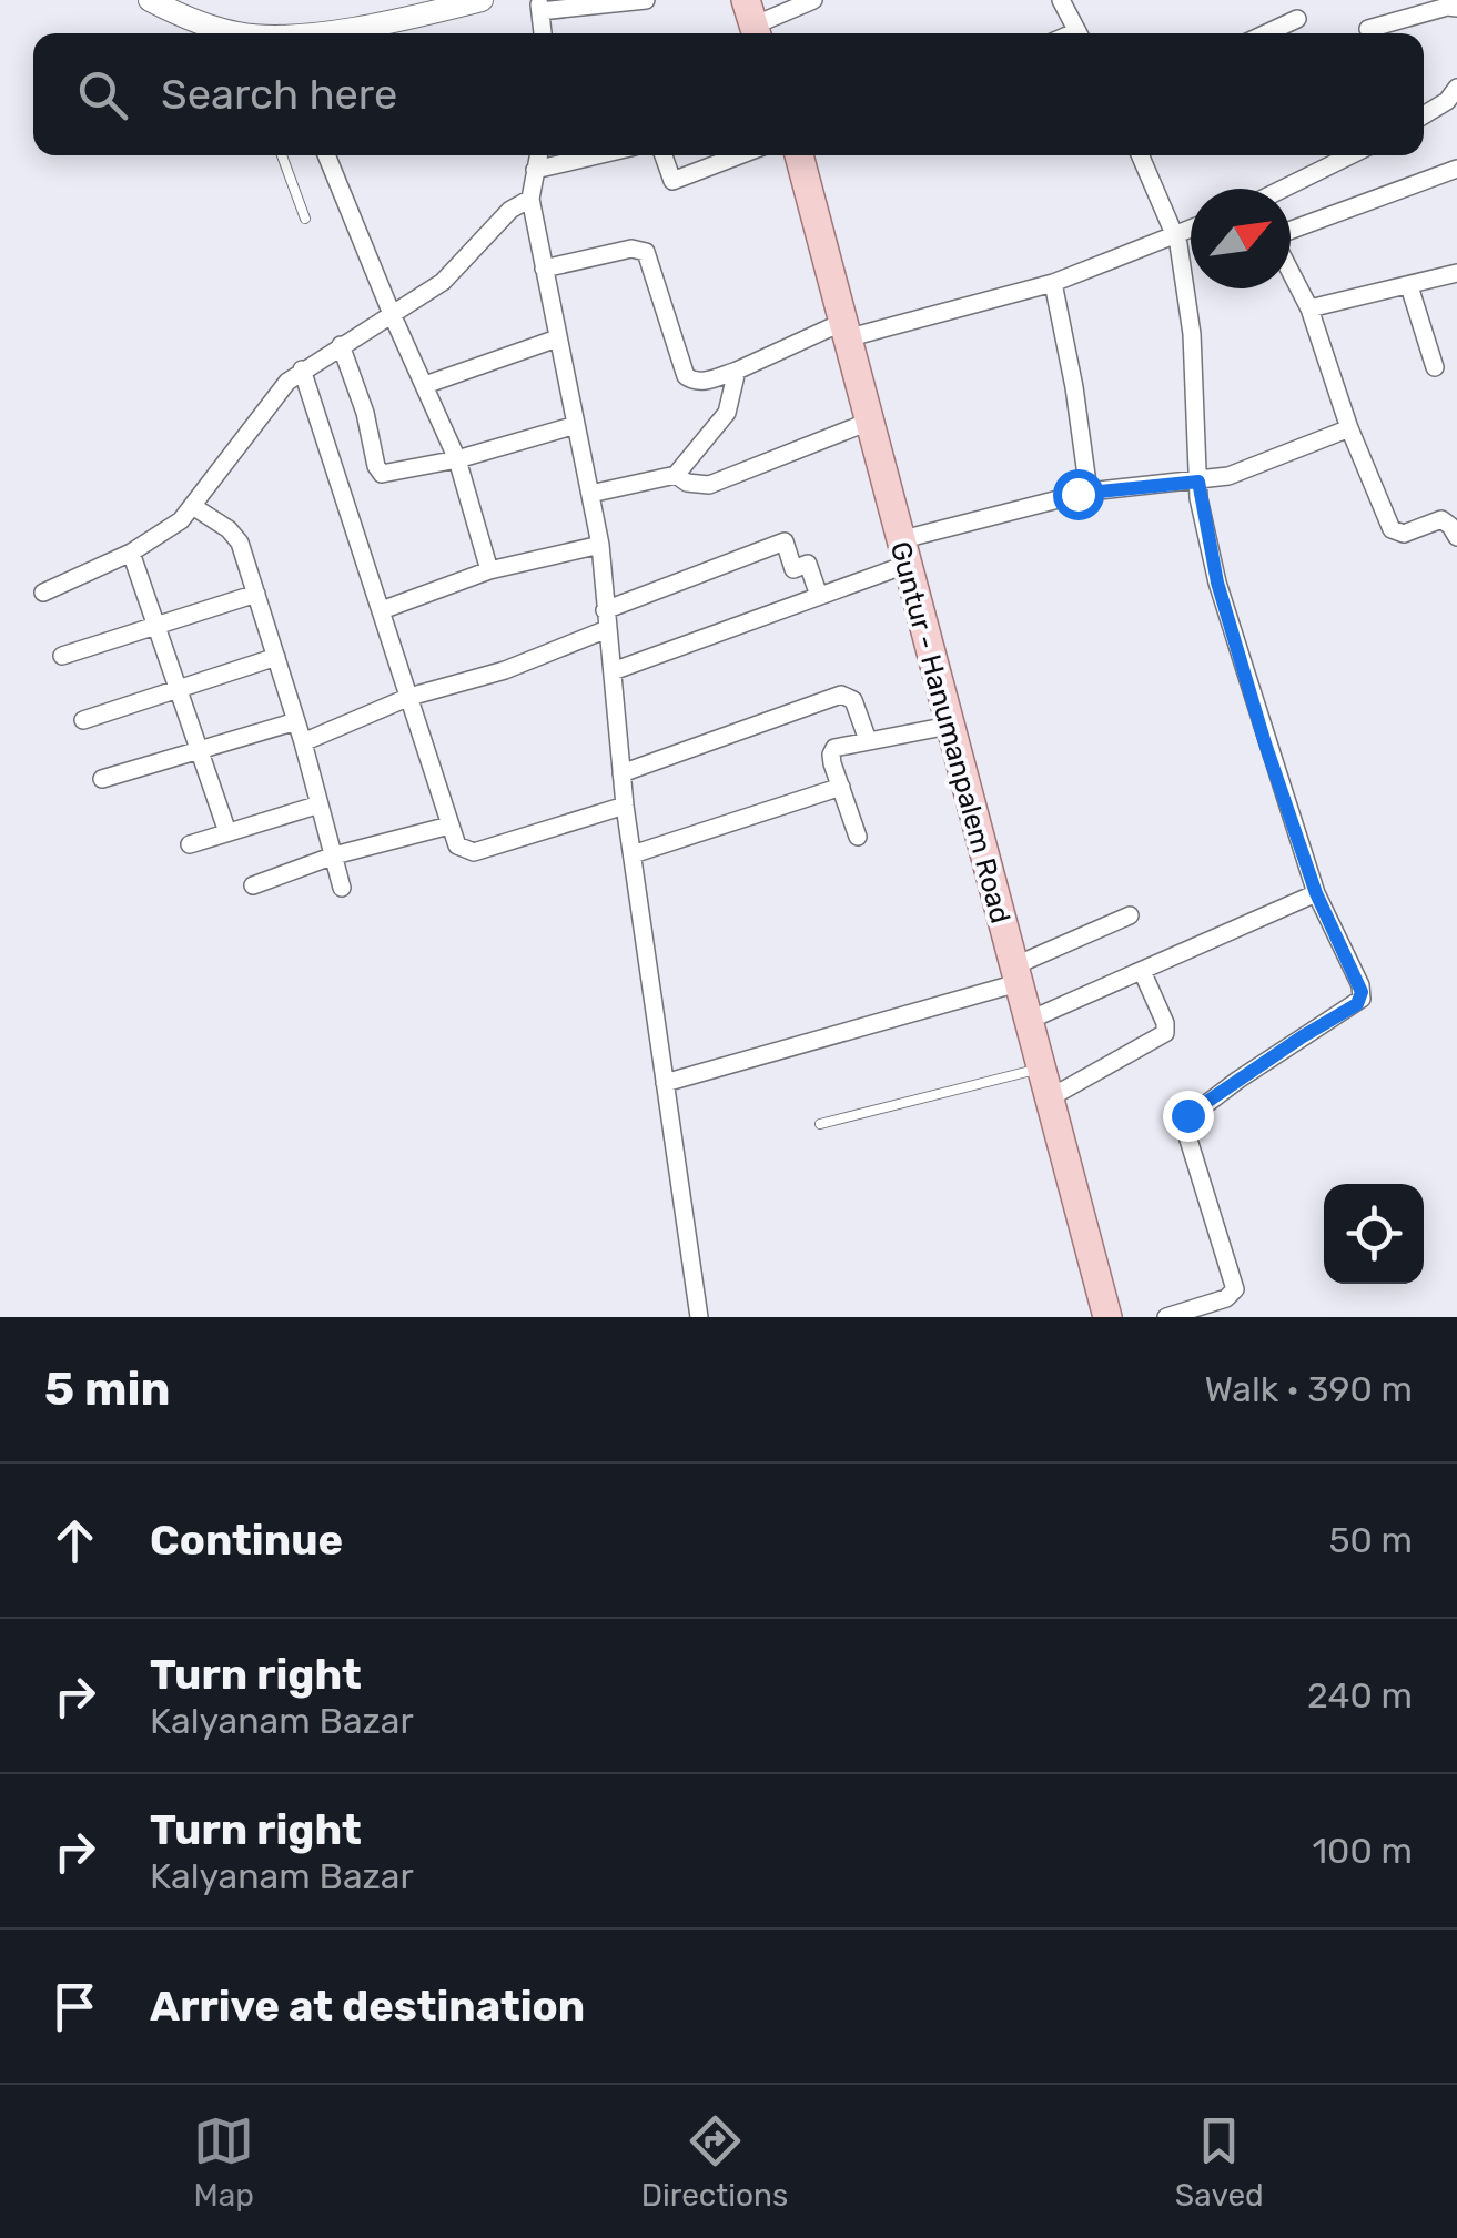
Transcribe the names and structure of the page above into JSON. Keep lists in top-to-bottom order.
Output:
{
  "streets": {
    "main road": ["Guntur - Hanumanpalem Road"]
  },
  "north": "top right",
  "page": {
    "search": "Search here",
    "heading": ["5 min", "Walk · 390 m"],
    "list": [
      ["Continue", "50 m"],
      ["Turn right", "Kalyanam Bazar", "240 m"],
      ["Turn right", "Kalyanam Bazar", "100 m"],
      "Arrive at destination"
    ],
    "nav": ["Map", "Directions", "Saved"]
  }
}
